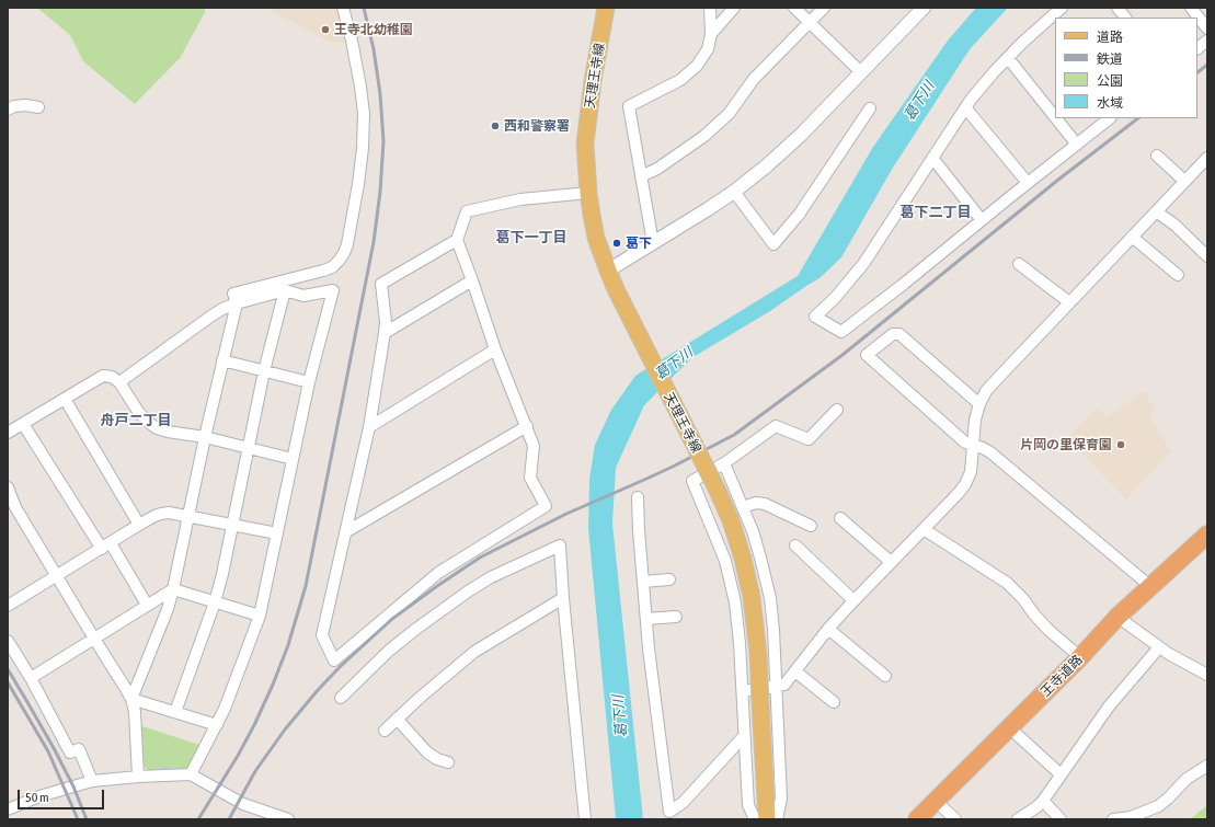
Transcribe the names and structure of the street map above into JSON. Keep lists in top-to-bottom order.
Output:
{
  "streets": {
    "highway": ["王寺道路"],
    "main road": ["天理王寺線"]
  },
  "districts": ["葛下二丁目", "葛下一丁目", "舟戸二丁目"],
  "water": ["葛下川"],
  "places": [
    "王寺北幼稚園",
    "西和警察署",
    "葛下",
    "片岡の里保育園"
  ],
  "legend": [
    "道路",
    "鉄道",
    "公園",
    "水域"
  ],
  "scale_bar": "50 m"
}
